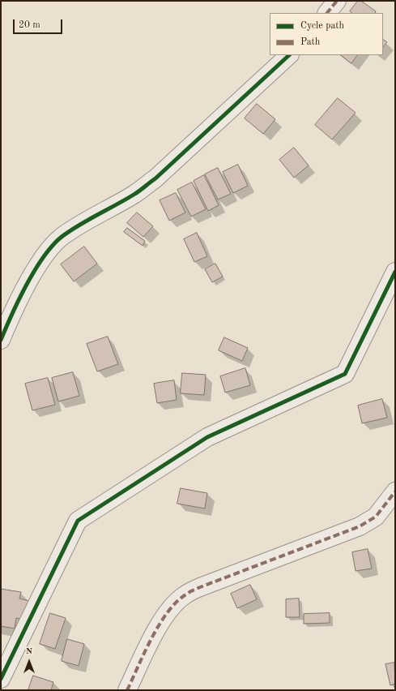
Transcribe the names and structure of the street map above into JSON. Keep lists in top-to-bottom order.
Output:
{
  "legend": ["Cycle path", "Path"],
  "scale_bar": "20 m",
  "north": "top"
}
